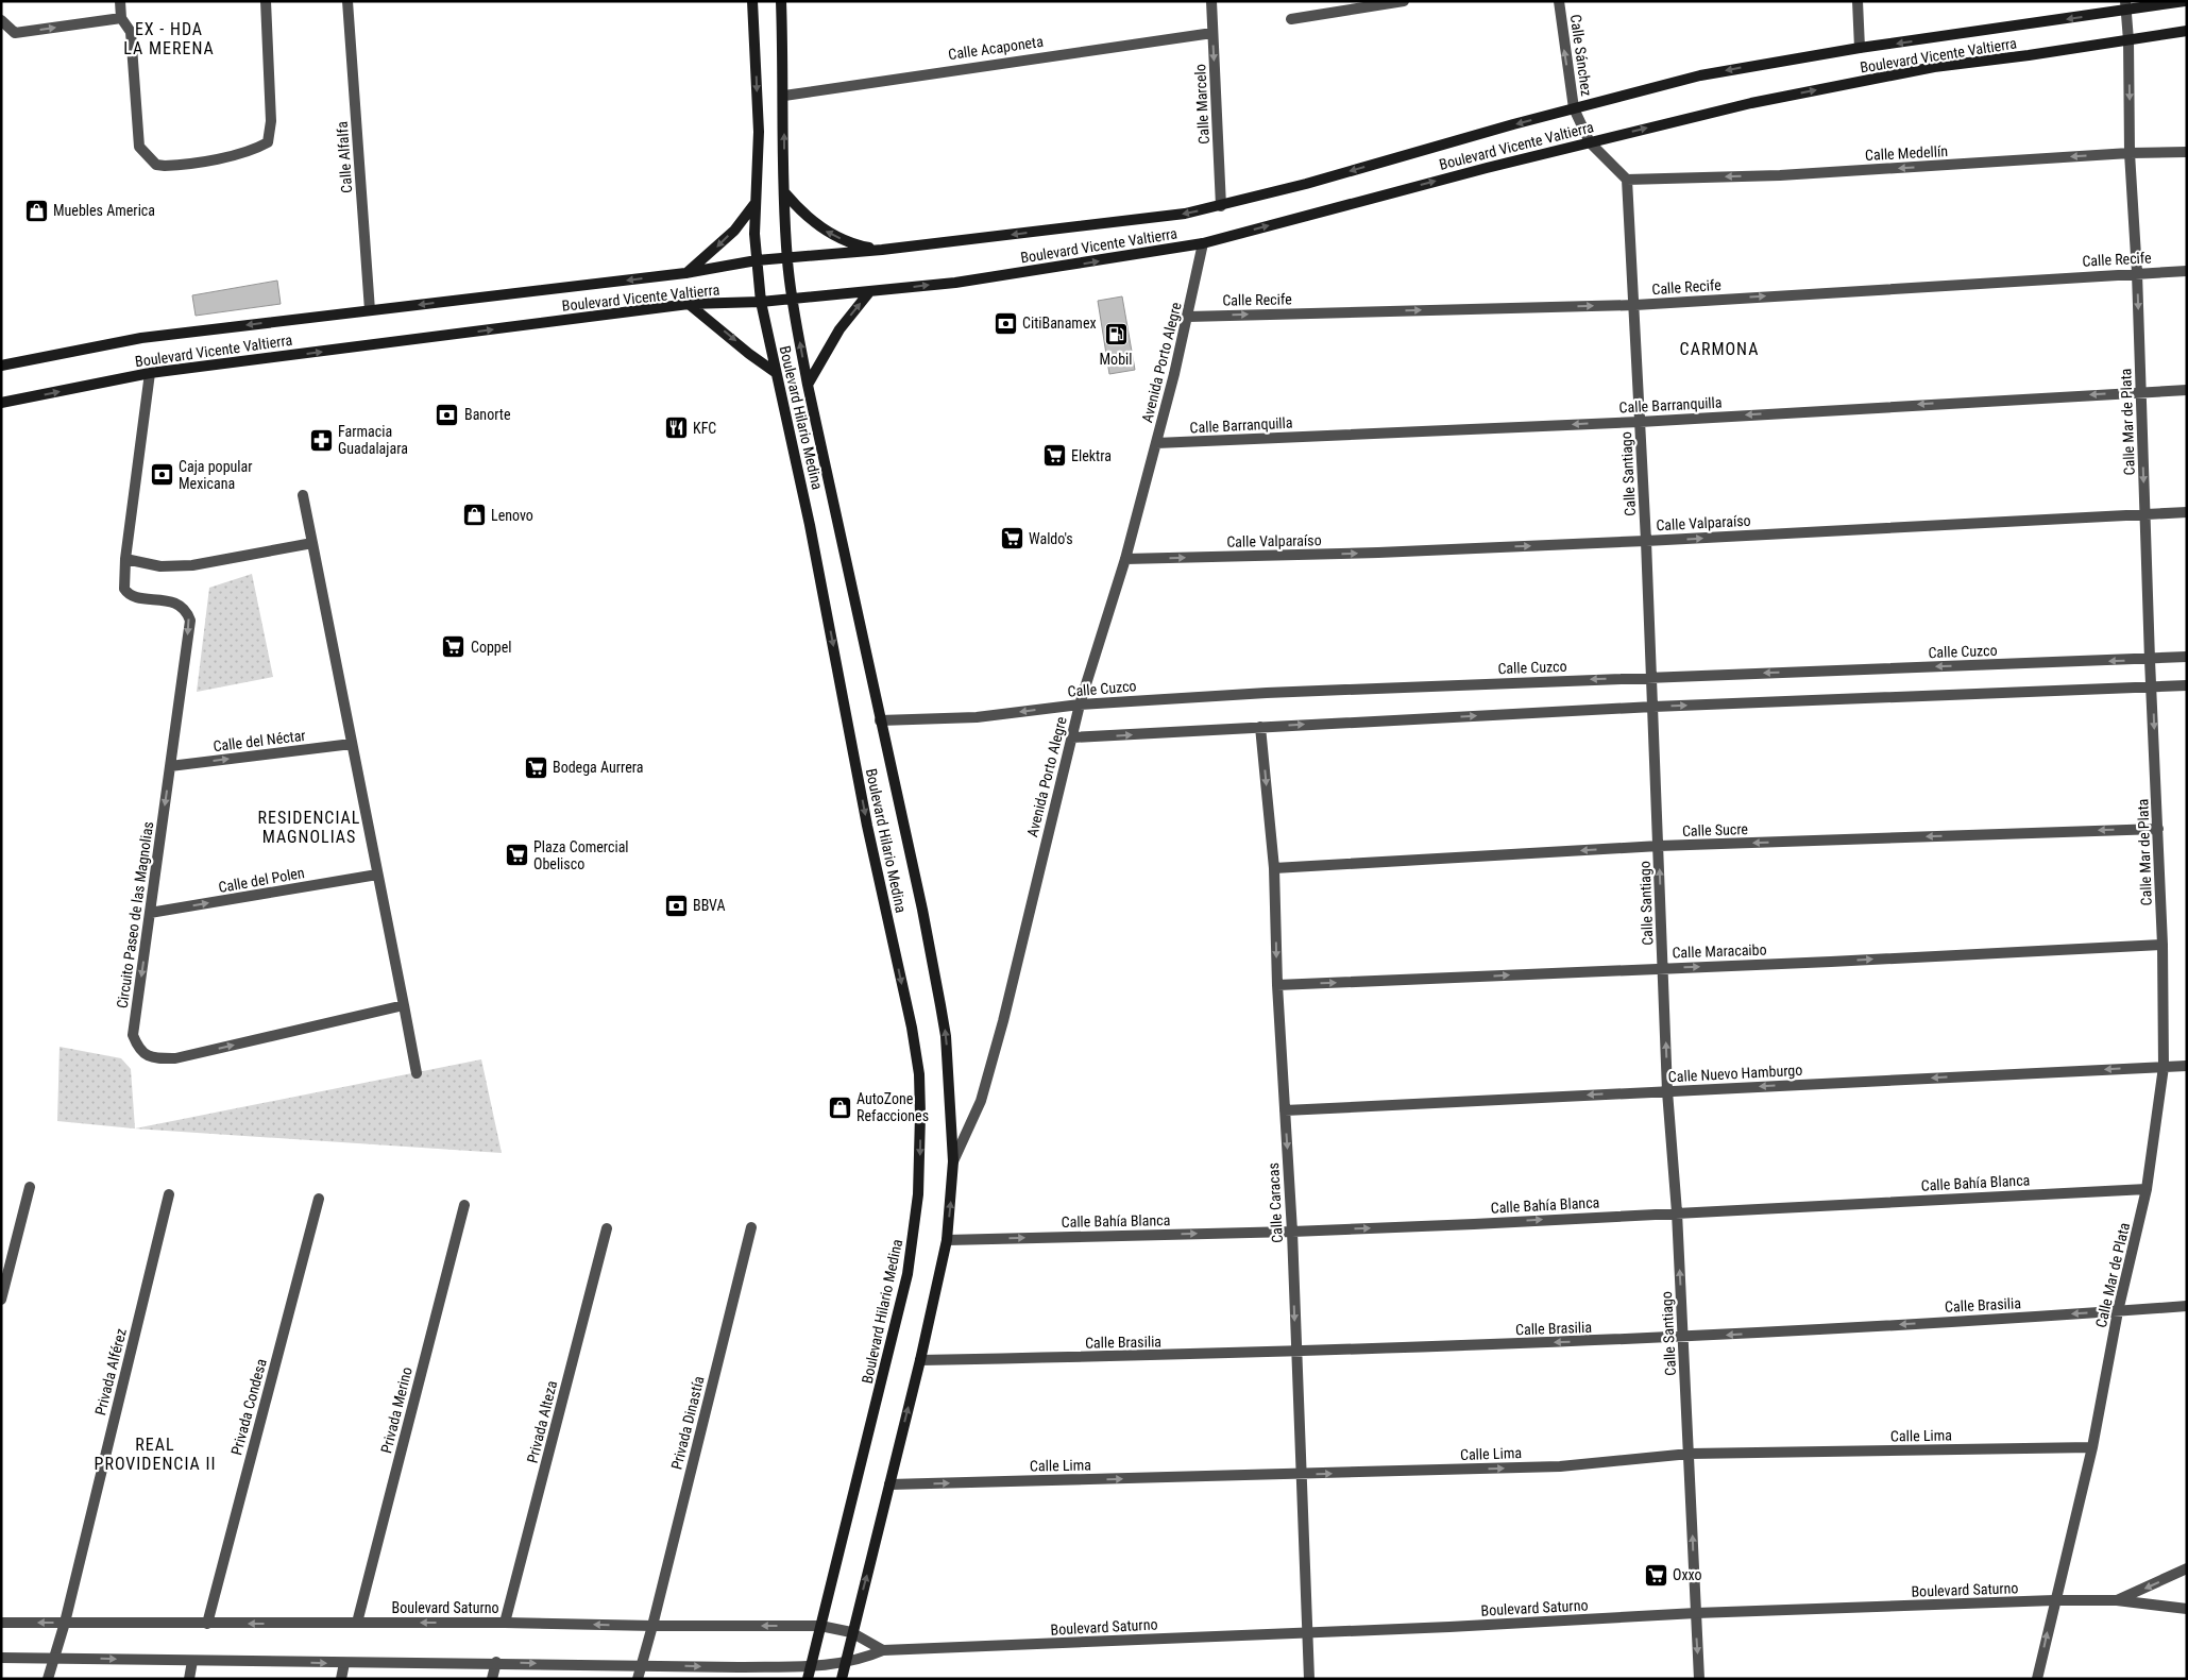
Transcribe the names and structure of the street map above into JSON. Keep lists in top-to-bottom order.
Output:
{
  "streets": {
    "main road": ["Boulevard Vicente Valtierra", "Boulevard Hilario Medina"],
    "street": [
      "Calle Acaponeta",
      "Calle Sánchez",
      "Calle Marcelo",
      "Calle Medellín",
      "Calle Alfalfa",
      "Calle Recife",
      "Avenida Porto Alegre",
      "Calle Barranquilla",
      "Calle Mar de Plata",
      "Calle Santiago",
      "Calle Valparaíso",
      "Calle Cuzco",
      "Calle del Néctar",
      "Calle Sucre",
      "Calle del Polen",
      "Circuito Paseo de las Magnolias",
      "Calle Maracaibo",
      "Calle Nuevo Hamburgo",
      "Calle Bahía Blanca",
      "Calle Caracas",
      "Calle Brasilia",
      "Privada Alférez",
      "Privada Condesa",
      "Privada Merino",
      "Privada Alteza",
      "Privada Dinastía",
      "Calle Lima",
      "Boulevard Saturno"
    ]
  },
  "crossings": [
    ["Calle Acaponeta", "Calle Marcelo"],
    ["Calle Acaponeta", "Boulevard Hilario Medina"],
    ["Calle Sánchez", "Boulevard Vicente Valtierra"],
    ["Boulevard Vicente Valtierra", "Calle Marcelo"],
    ["Boulevard Vicente Valtierra", "Calle Alfalfa"],
    ["Boulevard Vicente Valtierra", "Avenida Porto Alegre"],
    ["Boulevard Vicente Valtierra", "Boulevard Hilario Medina"],
    ["Boulevard Vicente Valtierra", "Calle Mar de Plata"],
    ["Boulevard Vicente Valtierra", "Circuito Paseo de las Magnolias"],
    ["Calle Medellín", "Calle Mar de Plata"],
    ["Calle Medellín", "Calle Santiago"],
    ["Calle Recife", "Avenida Porto Alegre"],
    ["Calle Recife", "Calle Mar de Plata"],
    ["Calle Recife", "Calle Santiago"],
    ["Avenida Porto Alegre", "Calle Barranquilla"],
    ["Avenida Porto Alegre", "Boulevard Hilario Medina"],
    ["Avenida Porto Alegre", "Calle Valparaíso"],
    ["Avenida Porto Alegre", "Calle Cuzco"],
    ["Calle Barranquilla", "Calle Mar de Plata"],
    ["Calle Barranquilla", "Calle Santiago"],
    ["Boulevard Hilario Medina", "Calle Cuzco"],
    ["Boulevard Hilario Medina", "Calle Bahía Blanca"],
    ["Boulevard Hilario Medina", "Calle Brasilia"],
    ["Boulevard Hilario Medina", "Calle Lima"],
    ["Boulevard Hilario Medina", "Boulevard Saturno"],
    ["Calle Mar de Plata", "Calle Valparaíso"],
    ["Calle Mar de Plata", "Calle Cuzco"],
    ["Calle Mar de Plata", "Calle Sucre"],
    ["Calle Mar de Plata", "Calle Maracaibo"],
    ["Calle Mar de Plata", "Calle Nuevo Hamburgo"],
    ["Calle Mar de Plata", "Calle Bahía Blanca"],
    ["Calle Mar de Plata", "Calle Brasilia"],
    ["Calle Mar de Plata", "Calle Lima"],
    ["Calle Mar de Plata", "Boulevard Saturno"],
    ["Calle Santiago", "Calle Valparaíso"],
    ["Calle Santiago", "Calle Cuzco"],
    ["Calle Santiago", "Calle Sucre"],
    ["Calle Santiago", "Calle Maracaibo"],
    ["Calle Santiago", "Calle Nuevo Hamburgo"],
    ["Calle Santiago", "Calle Bahía Blanca"],
    ["Calle Santiago", "Calle Brasilia"],
    ["Calle Santiago", "Calle Lima"],
    ["Calle Santiago", "Boulevard Saturno"],
    ["Calle del Néctar", "Circuito Paseo de las Magnolias"],
    ["Calle Sucre", "Calle Caracas"],
    ["Calle del Polen", "Circuito Paseo de las Magnolias"],
    ["Calle Maracaibo", "Calle Caracas"],
    ["Calle Nuevo Hamburgo", "Calle Caracas"],
    ["Calle Bahía Blanca", "Calle Caracas"],
    ["Calle Caracas", "Calle Brasilia"],
    ["Calle Caracas", "Calle Lima"],
    ["Calle Caracas", "Boulevard Saturno"],
    ["Privada Alférez", "Boulevard Saturno"],
    ["Privada Condesa", "Boulevard Saturno"],
    ["Privada Merino", "Boulevard Saturno"],
    ["Privada Alteza", "Boulevard Saturno"],
    ["Privada Dinastía", "Boulevard Saturno"]
  ],
  "one_way": [
    "Calle Sánchez",
    "Calle Marcelo",
    "Calle Medellín",
    "Calle Recife",
    "Calle Barranquilla",
    "Calle Valparaíso",
    "Calle del Néctar",
    "Calle Sucre",
    "Calle del Polen",
    "Calle Maracaibo",
    "Calle Nuevo Hamburgo",
    "Calle Bahía Blanca",
    "Calle Caracas",
    "Calle Brasilia",
    "Calle Lima"
  ],
  "districts": [
    "EX - HDA LA MERENA",
    "CARMONA",
    "RESIDENCIAL MAGNOLIAS",
    "REAL PROVIDENCIA II"
  ],
  "places": {
    "shop": ["Muebles America", "Lenovo", "AutoZone Refacciones"],
    "bank": [
      "CitiBanamex",
      "Banorte",
      "Caja popular Mexicana",
      "BBVA"
    ],
    "fuel station": ["Mobil"],
    "restaurant": ["KFC"],
    "pharmacy": ["Farmacia Guadalajara"],
    "supermarket": [
      "Elektra",
      "Waldo's",
      "Coppel",
      "Bodega Aurrera",
      "Plaza Comercial Obelisco",
      "Oxxo"
    ]
  }
}
